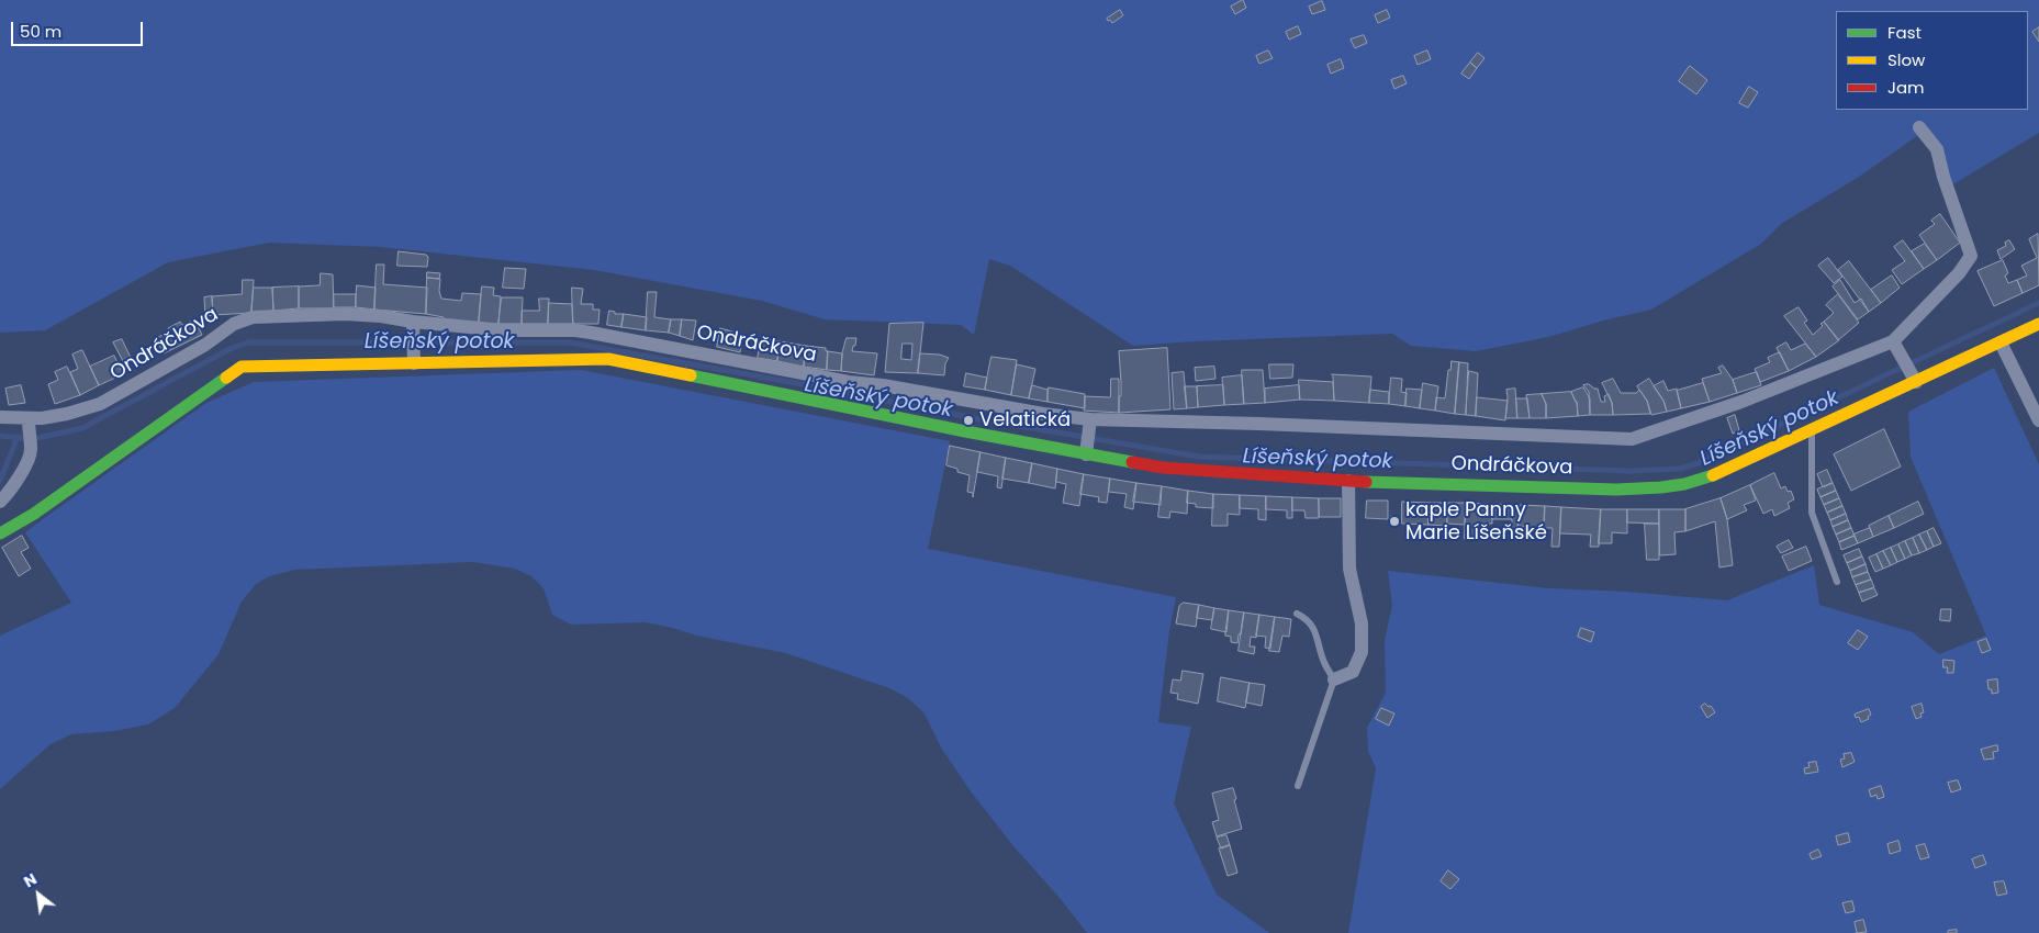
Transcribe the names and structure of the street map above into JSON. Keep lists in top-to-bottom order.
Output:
{
  "streets": {
    "street": ["Ondráčkova"]
  },
  "water": ["Líšeňský potok"],
  "places": ["Velatická", "kaple Panny Marie Líšeňské"],
  "legend": ["Fast", "Slow", "Jam"],
  "scale_bar": "50 m",
  "north": "top left"
}
